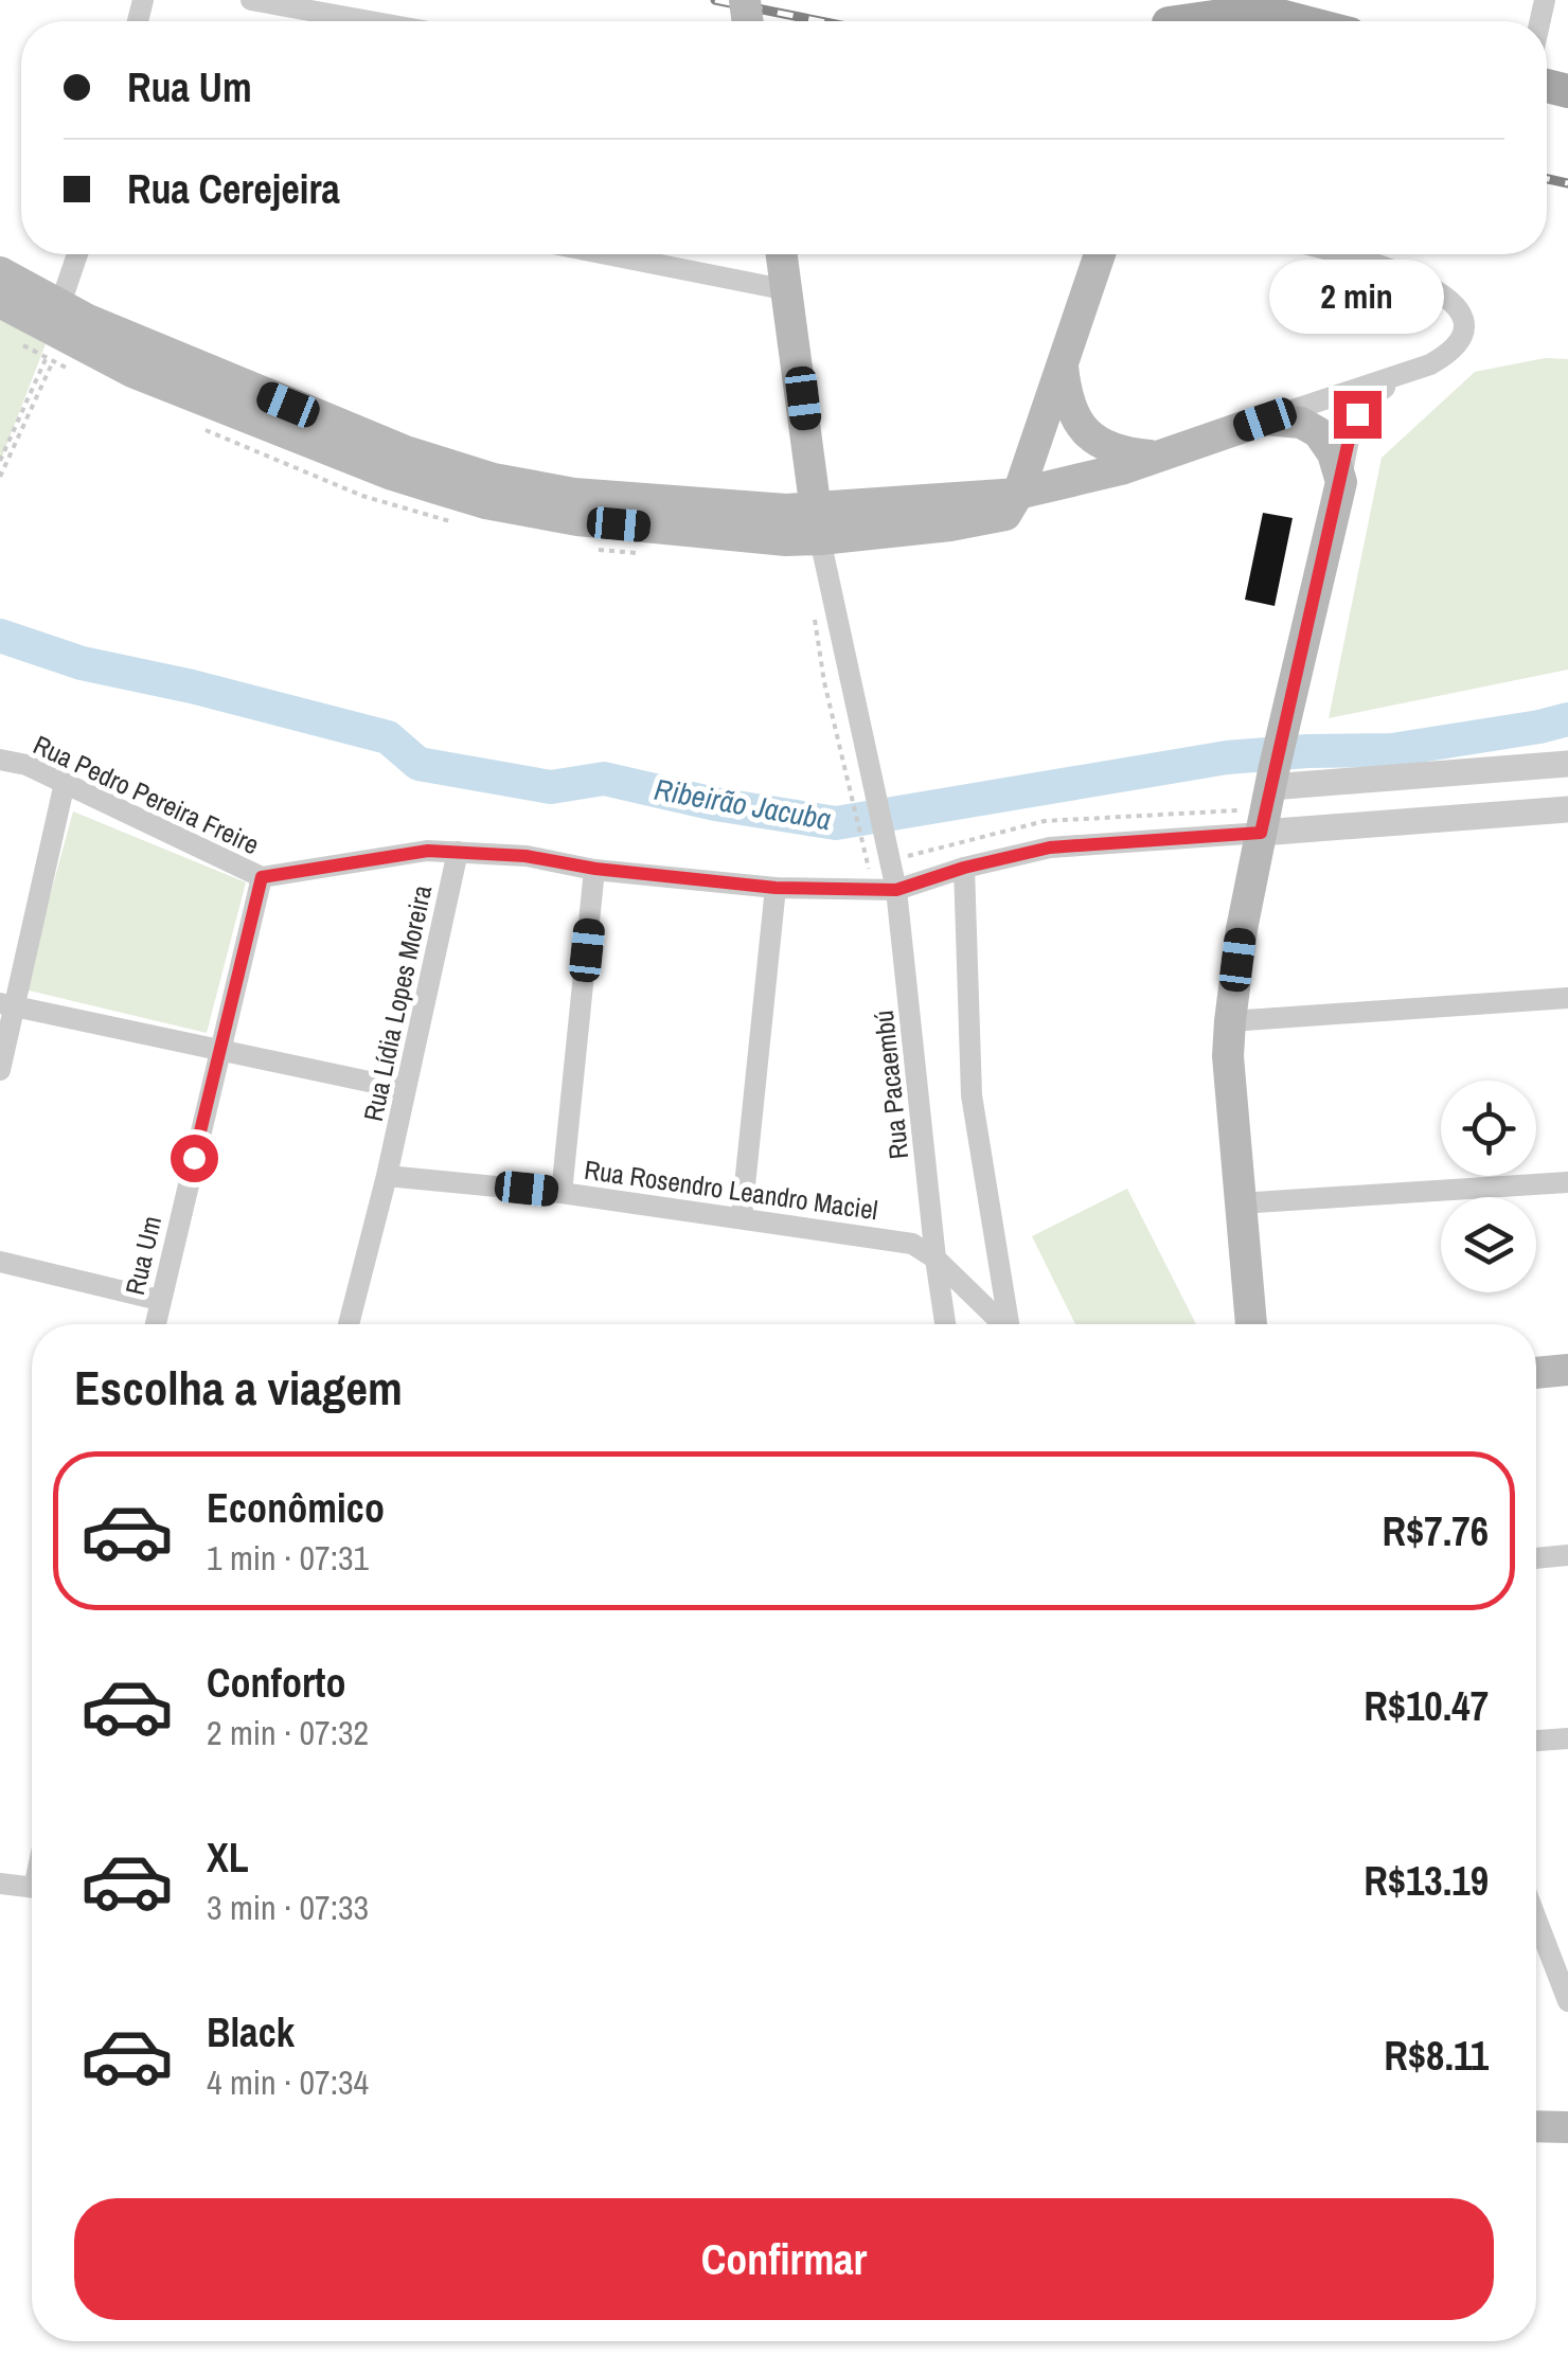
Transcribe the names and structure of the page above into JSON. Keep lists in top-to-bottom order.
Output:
{
  "streets": {
    "street": [
      "Rua Pedro Pereira Freire",
      "Rua Lídia Lopes Moreira",
      "Rua Pacaembú",
      "Rua Rosendro Leandro Maciel",
      "Rua Um"
    ]
  },
  "crossings": [
    ["Rua Pedro Pereira Freire", "Rua Lídia Lopes Moreira"],
    ["Rua Pedro Pereira Freire", "Rua Um"],
    ["Rua Lídia Lopes Moreira", "Rua Rosendro Leandro Maciel"],
    ["Rua Pacaembú", "Rua Rosendro Leandro Maciel"]
  ],
  "water": ["Ribeirão Jacuba"],
  "page": {
    "banner": ["Rua Um", "Rua Cerejeira"],
    "bubble": "2 min",
    "heading": "Escolha a viagem",
    "list": [
      {
        "name": "Econômico",
        "note": "1 min · 07:31",
        "value": "R$7.76"
      },
      {
        "name": "Conforto",
        "note": "2 min · 07:32",
        "value": "R$10.47"
      },
      {
        "name": "XL",
        "note": "3 min · 07:33",
        "value": "R$13.19"
      },
      {
        "name": "Black",
        "note": "4 min · 07:34",
        "value": "R$8.11"
      }
    ],
    "buttons": "Confirmar"
  }
}
